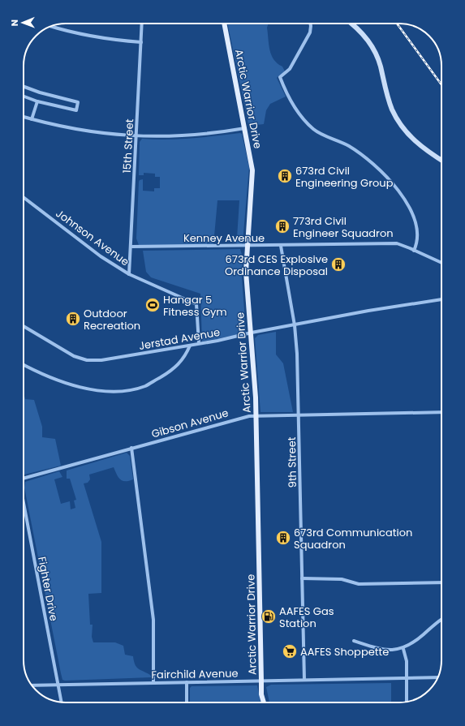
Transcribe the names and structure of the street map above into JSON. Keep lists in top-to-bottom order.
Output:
{
  "streets": {
    "main road": ["Arctic Warrior Drive"],
    "street": [
      "15th Street",
      "Johnson Avenue",
      "Kenney Avenue",
      "Jerstad Avenue",
      "Gibson Avenue",
      "9th Street",
      "Fighter Drive",
      "Fairchild Avenue"
    ]
  },
  "crossings": [
    ["Arctic Warrior Drive", "Kenney Avenue"],
    ["Arctic Warrior Drive", "Jerstad Avenue"],
    ["Arctic Warrior Drive", "Gibson Avenue"],
    ["Arctic Warrior Drive", "Fairchild Avenue"],
    ["15th Street", "Johnson Avenue"],
    ["15th Street", "Kenney Avenue"],
    ["Johnson Avenue", "Jerstad Avenue"],
    ["Kenney Avenue", "9th Street"],
    ["Jerstad Avenue", "9th Street"],
    ["Gibson Avenue", "9th Street"],
    ["9th Street", "Fairchild Avenue"],
    ["Fighter Drive", "Fairchild Avenue"]
  ],
  "places": {
    "building": [
      "673rd Civil Engineering Group",
      "773rd Civil Engineer Squadron",
      "673rd CES Explosive Ordinance Disposal",
      "Outdoor Recreation",
      "673rd Communication Squadron"
    ],
    "sports": ["Hangar 5 Fitness Gym"],
    "fuel station": ["AAFES Gas Station"],
    "supermarket": ["AAFES Shoppette"]
  },
  "north": "left"
}
